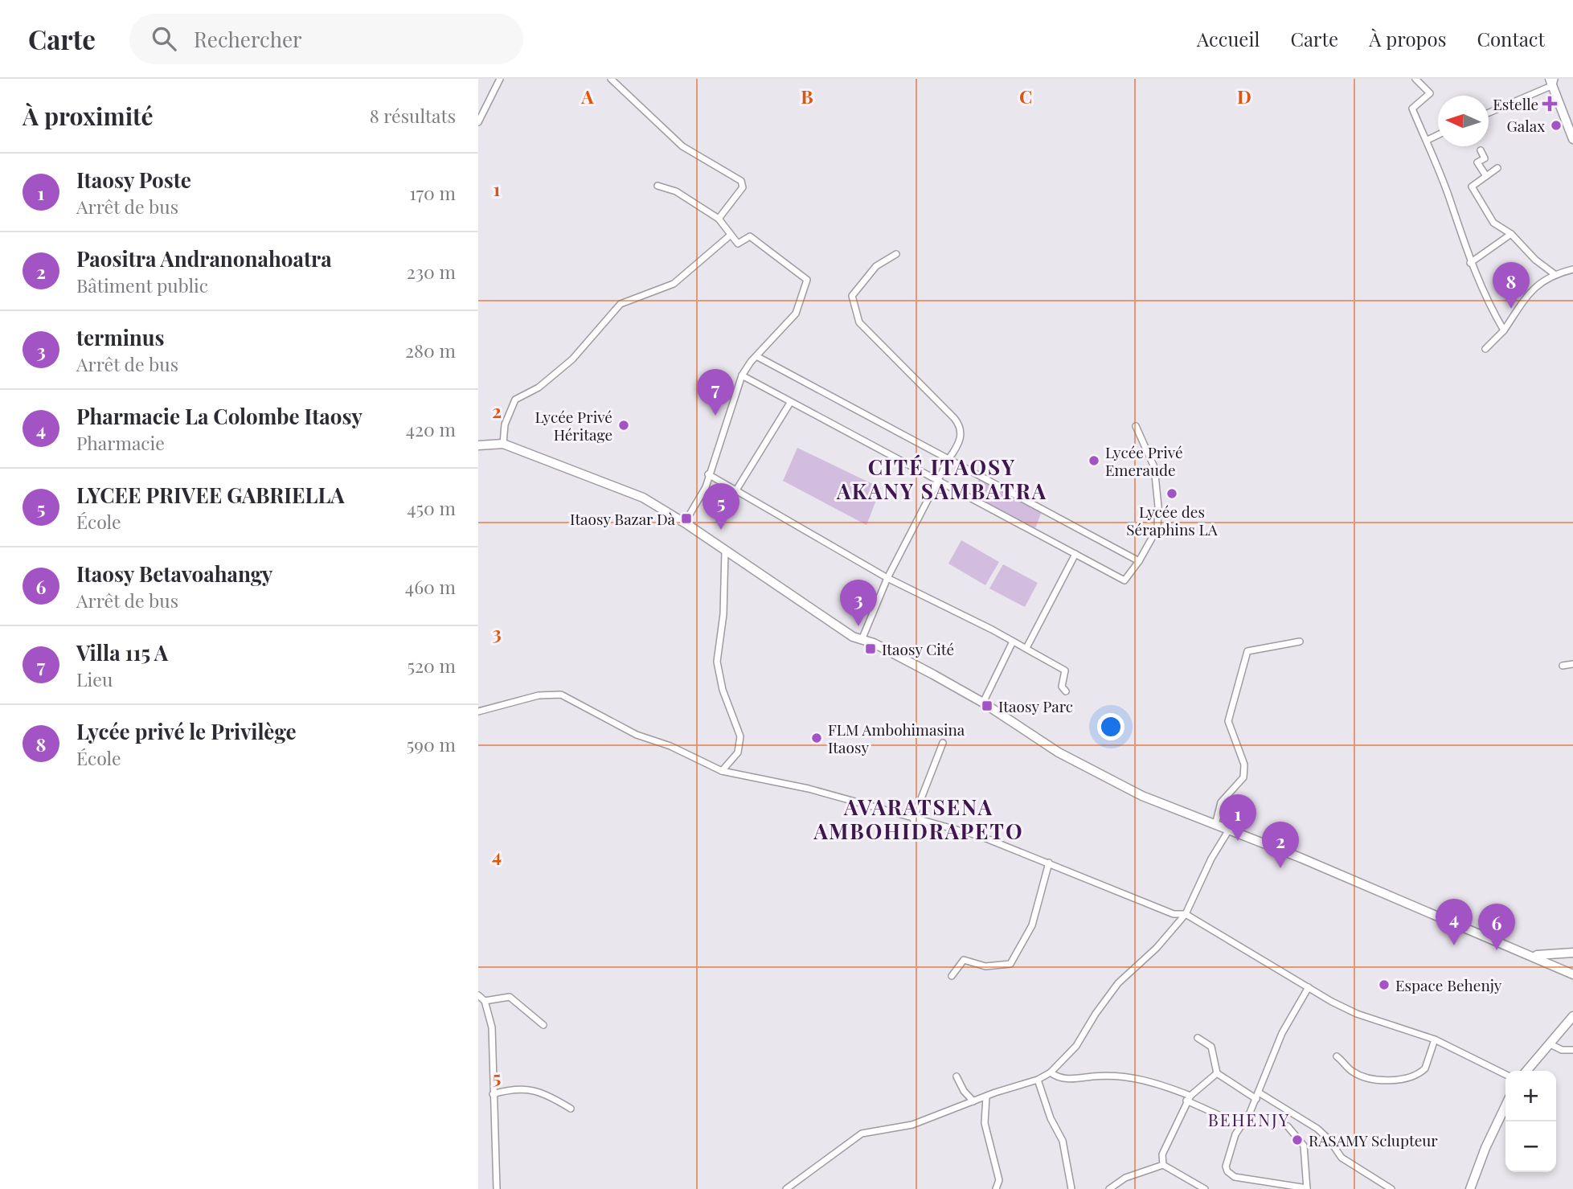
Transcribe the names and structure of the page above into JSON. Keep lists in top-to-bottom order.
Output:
{
  "districts": ["CITÉ ITAOSY AKANY SAMBATRA", "AVARATSENA AMBOHIDRAPETO", "BEHENJY"],
  "places": {
    "health": ["Estelle"],
    "other": [
      "Galax",
      "Lycée Privé Héritage",
      "Lycée Privé Emeraude",
      "Lycée des Séraphins LA",
      "FLM Ambohimasina Itaosy",
      "Espace Behenjy",
      "RASAMY Sclupteur"
    ],
    "transit": ["Itaosy Bazar Dà", "Itaosy Cité", "Itaosy Parc"]
  },
  "north": "left",
  "page": {
    "header": "Carte",
    "search": "Rechercher",
    "nav": [
      "Accueil",
      "Carte",
      "À propos",
      "Contact"
    ],
    "heading": ["À proximité", "8 résultats"],
    "list": [
      {
        "mark": "1",
        "name": "Itaosy Poste",
        "note": "Arrêt de bus",
        "value": "170 m"
      },
      {
        "mark": "2",
        "name": "Paositra Andranonahoatra",
        "note": "Bâtiment public",
        "value": "230 m"
      },
      {
        "mark": "3",
        "name": "terminus",
        "note": "Arrêt de bus",
        "value": "280 m"
      },
      {
        "mark": "4",
        "name": "Pharmacie La Colombe Itaosy",
        "note": "Pharmacie",
        "value": "420 m"
      },
      {
        "mark": "5",
        "name": "LYCEE PRIVEE GABRIELLA",
        "note": "École",
        "value": "450 m"
      },
      {
        "mark": "6",
        "name": "Itaosy Betavoahangy",
        "note": "Arrêt de bus",
        "value": "460 m"
      },
      {
        "mark": "7",
        "name": "Villa 115 A",
        "note": "Lieu",
        "value": "520 m"
      },
      {
        "mark": "8",
        "name": "Lycée privé le Privilège",
        "note": "École",
        "value": "590 m"
      }
    ],
    "pins": [
      "8",
      "7",
      "5",
      "3",
      "1",
      "2",
      "4",
      "6"
    ],
    "map_buttons": ["+", "−"]
  },
  "grid": {
    "columns": [
      "A",
      "B",
      "C",
      "D"
    ],
    "rows": [
      "1",
      "2",
      "3",
      "4",
      "5"
    ]
  }
}
